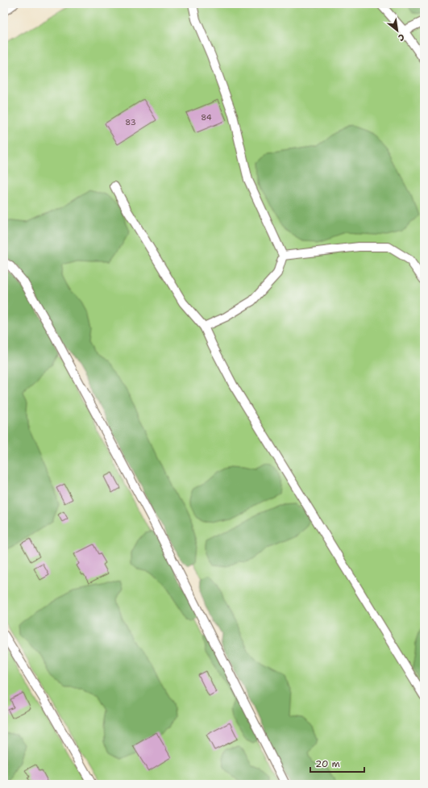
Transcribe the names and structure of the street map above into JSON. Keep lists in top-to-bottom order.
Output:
{
  "house_numbers": ["84", "83"],
  "scale_bar": "20 m",
  "north": "bottom right"
}
